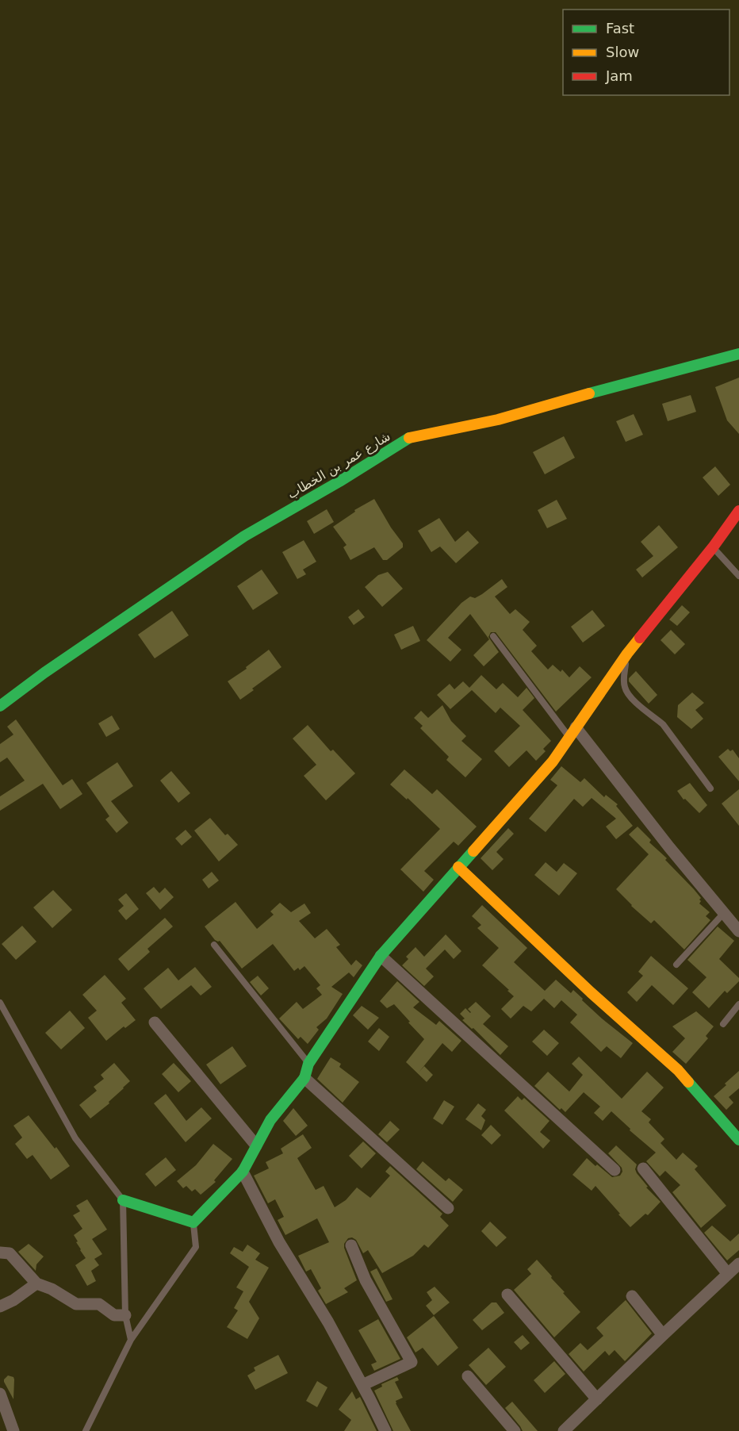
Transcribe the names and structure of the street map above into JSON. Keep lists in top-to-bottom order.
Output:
{
  "streets": {
    "street": ["شارع عمر بن الخطاب"]
  },
  "legend": ["Fast", "Slow", "Jam"]
}
